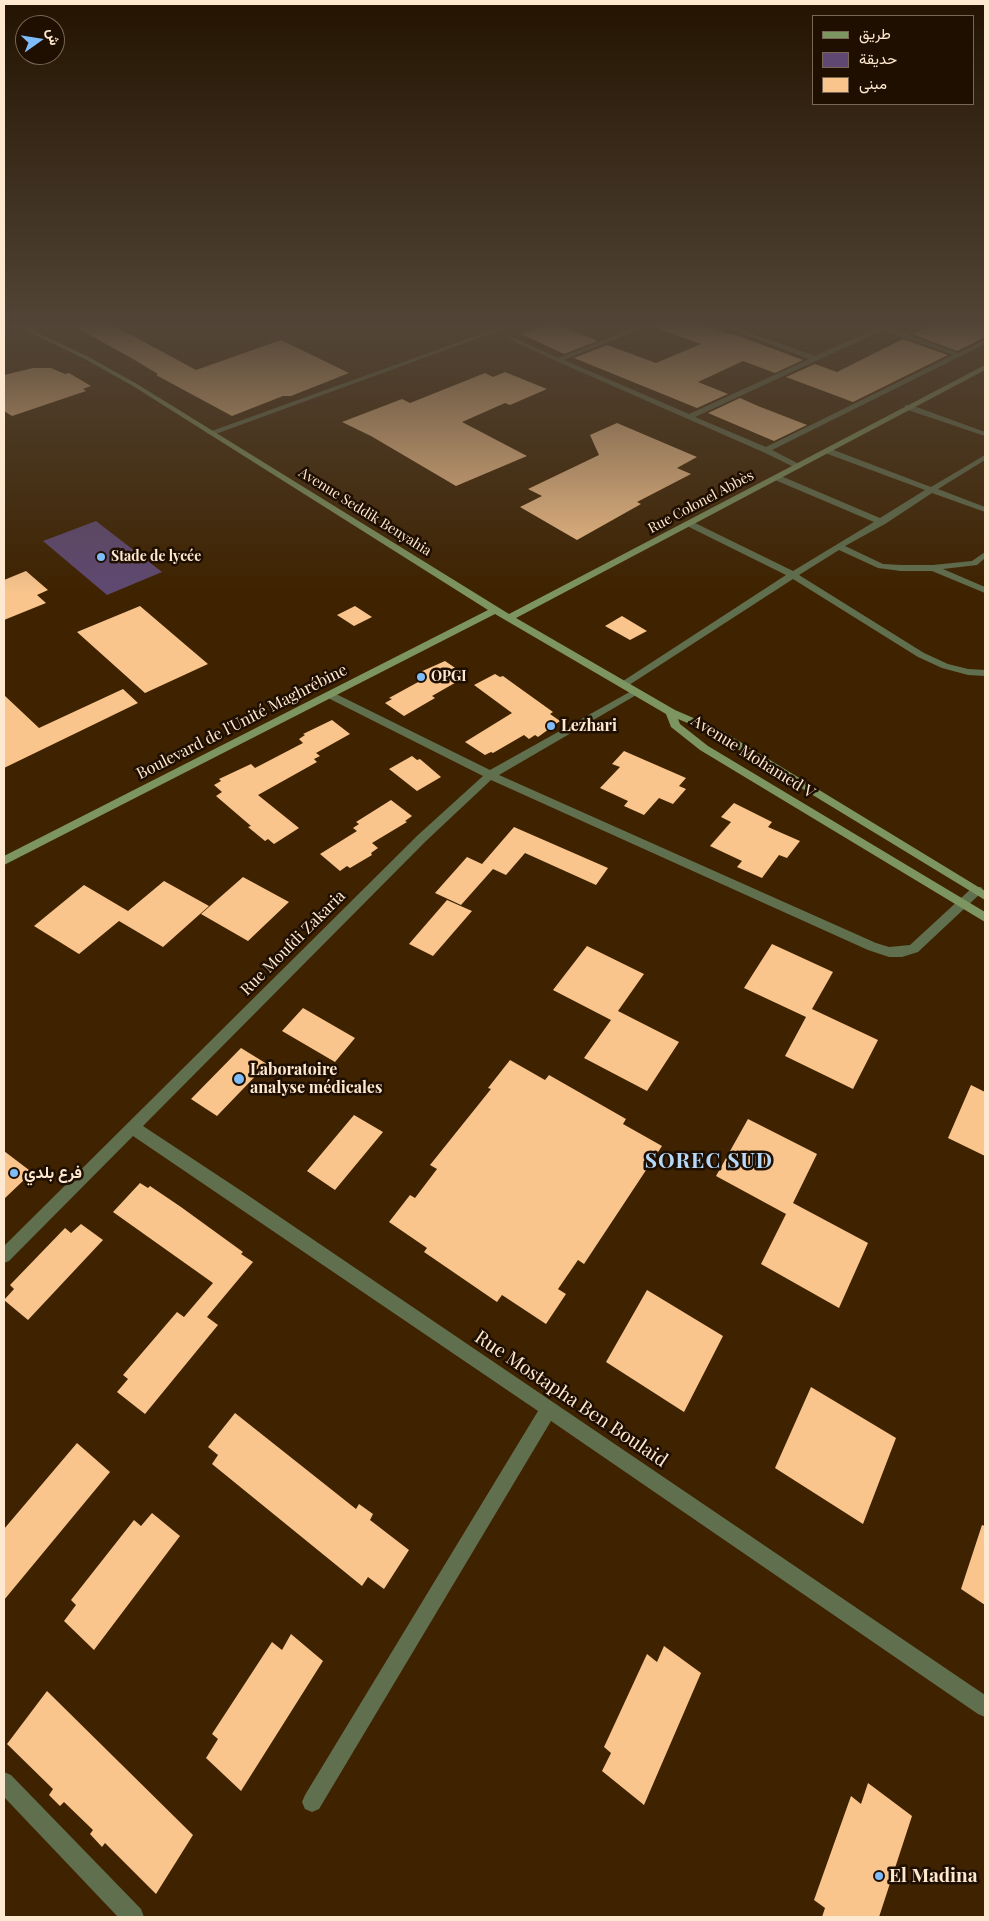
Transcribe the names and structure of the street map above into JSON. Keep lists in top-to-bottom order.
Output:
{
  "streets": {
    "street": [
      "Rue Colonel Abbès",
      "Avenue Seddik Benyahia",
      "Boulevard de l'Unité Maghrébine",
      "Avenue Mohamed V",
      "Rue Moufdi Zakaria",
      "Rue Mostapha Ben Boulaid"
    ]
  },
  "crossings": [
    ["Rue Colonel Abbès", "Avenue Seddik Benyahia"],
    ["Avenue Seddik Benyahia", "Boulevard de l'Unité Maghrébine"],
    ["Avenue Seddik Benyahia", "Avenue Mohamed V"],
    ["Avenue Seddik Benyahia", "Rue Moufdi Zakaria"],
    ["Rue Moufdi Zakaria", "Rue Mostapha Ben Boulaid"]
  ],
  "districts": ["SOREC SUD"],
  "places": [
    "Stade de lycée",
    "OPGI",
    "Lezhari",
    "Laboratoire analyse médicales",
    "فرع بلدي",
    "El Madina"
  ],
  "legend": ["طريق", "حديقة", "مبنى"],
  "north": "right"
}
